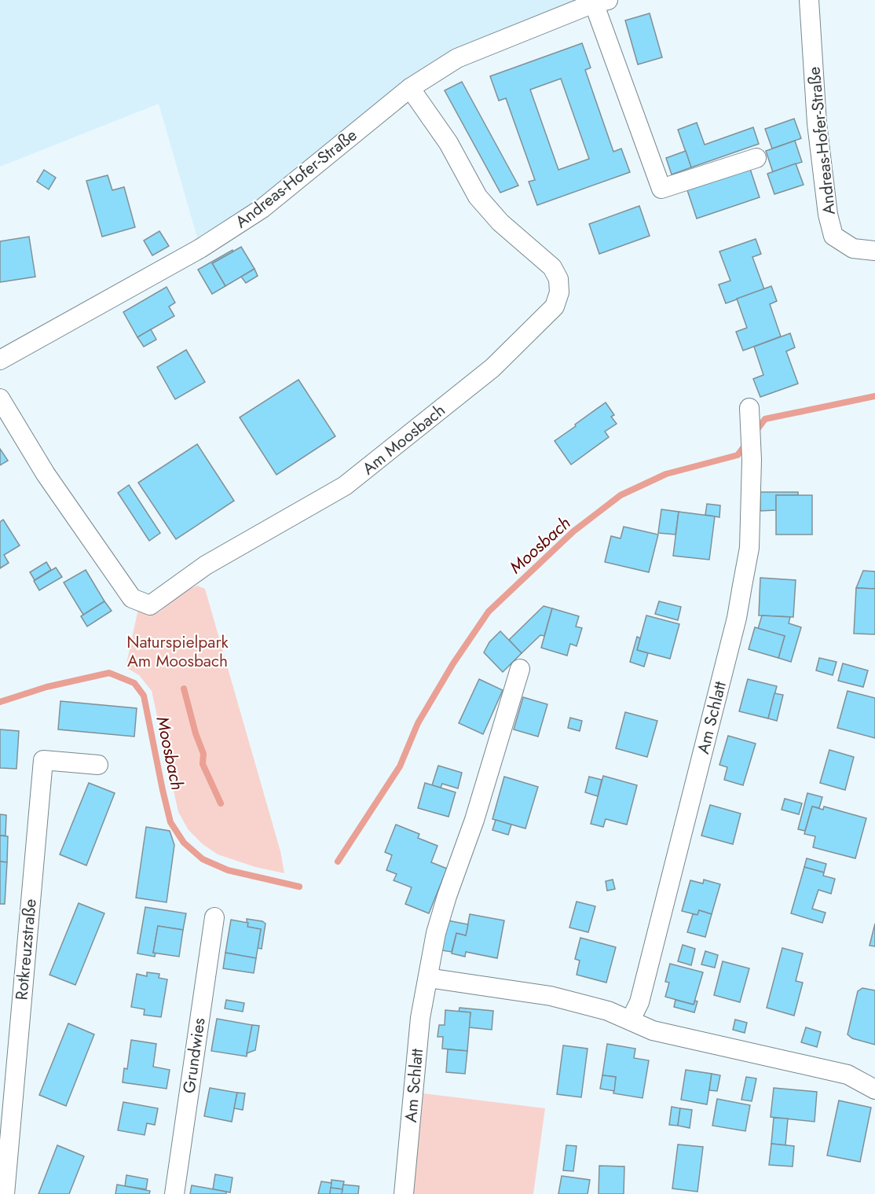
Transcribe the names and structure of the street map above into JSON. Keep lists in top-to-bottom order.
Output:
{
  "streets": {
    "street": [
      "Andreas-Hofer-Straße",
      "Am Moosbach",
      "Am Schlatt",
      "Rotkreuzstraße",
      "Grundwies"
    ]
  },
  "crossings": [
    ["Andreas-Hofer-Straße", "Am Moosbach"]
  ],
  "water": ["Moosbach"],
  "parks": ["Naturspielpark Am Moosbach"]
}
